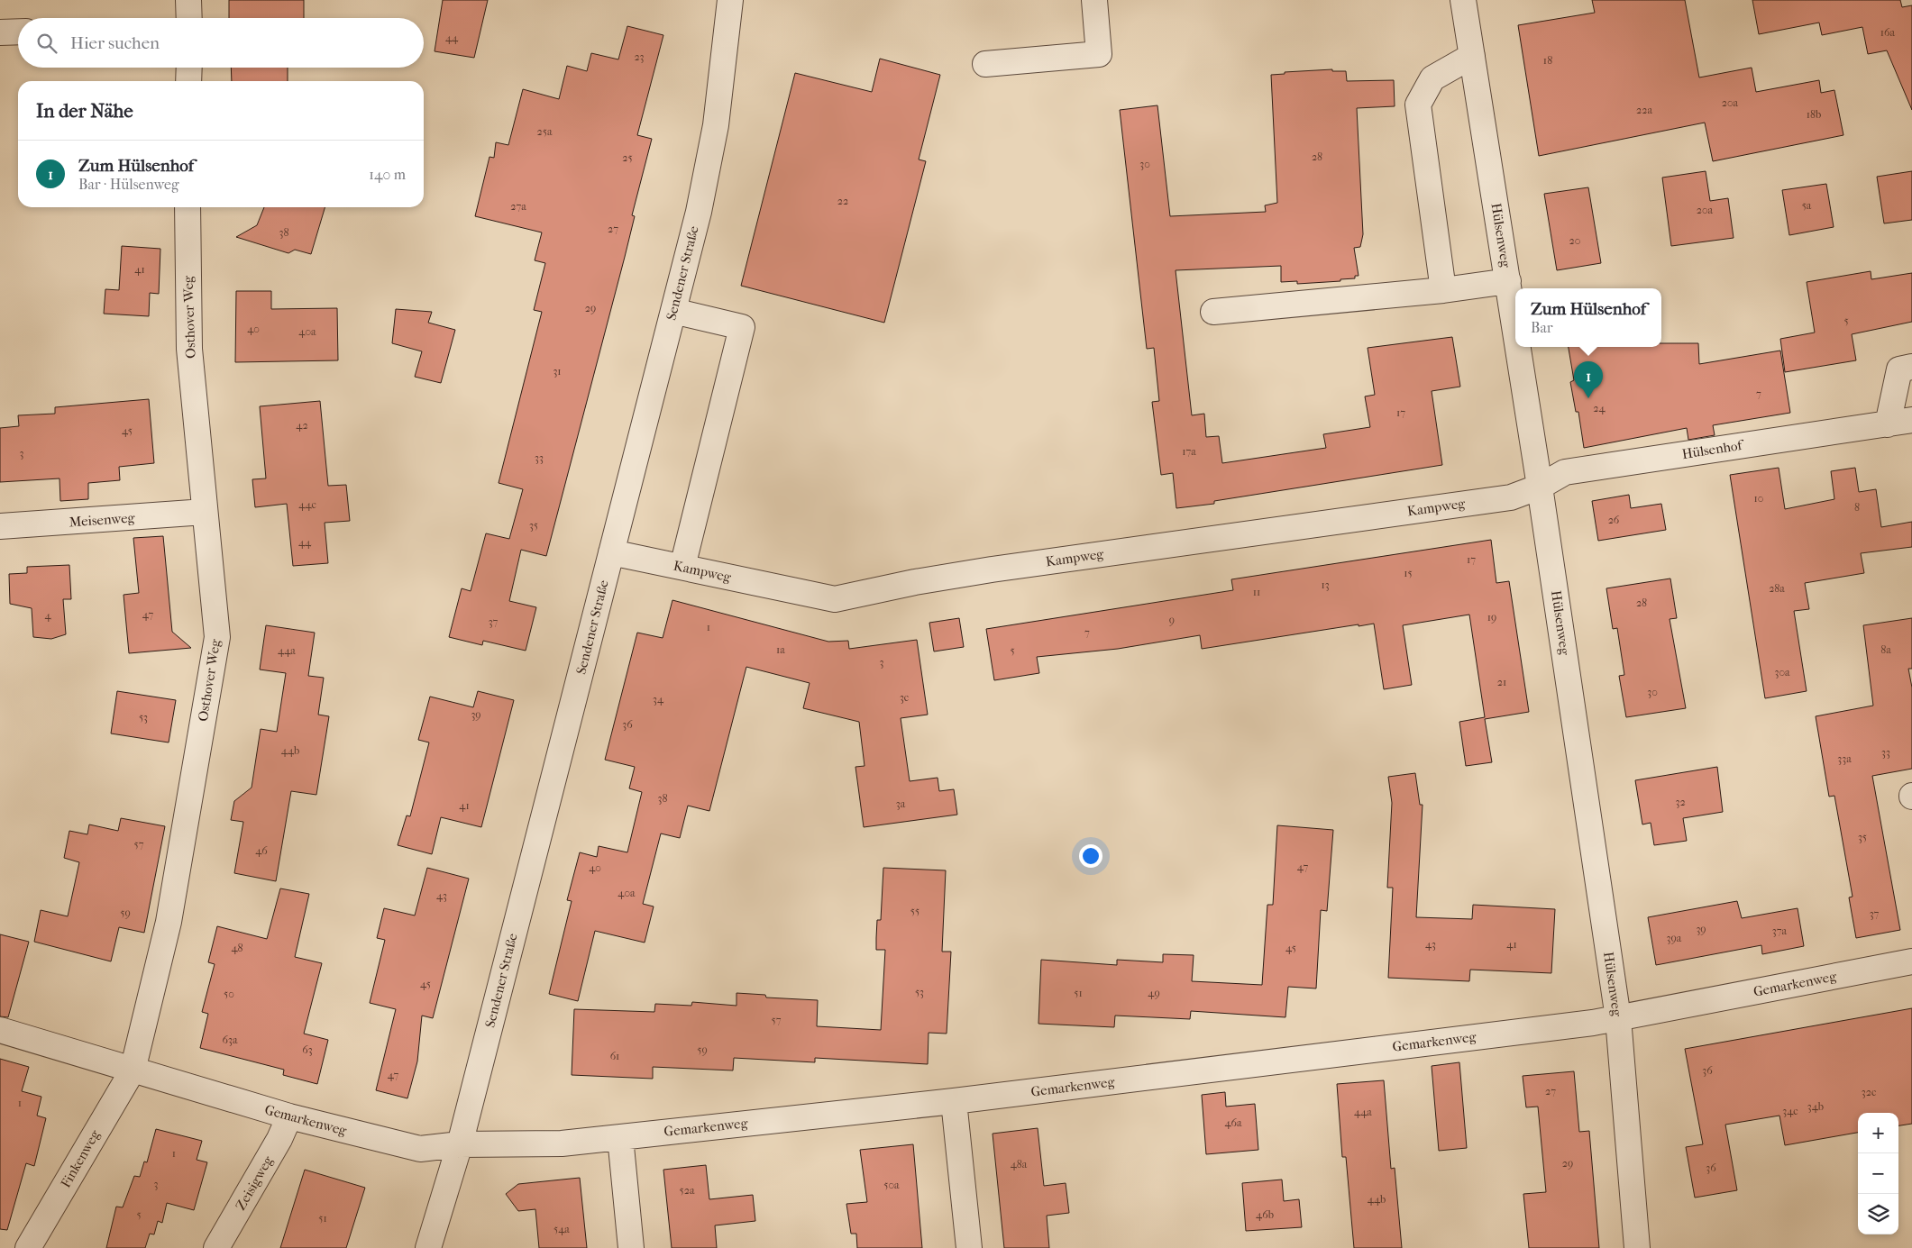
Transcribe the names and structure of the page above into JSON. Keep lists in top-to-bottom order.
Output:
{
  "streets": {
    "street": [
      "Hülsenweg",
      "Sendener Straße",
      "Osthover Weg",
      "Hülsenhof",
      "Kampweg",
      "Meisenweg",
      "Gemarkenweg",
      "Finkenweg",
      "Zeisigweg"
    ]
  },
  "crossings": [
    ["Hülsenweg", "Hülsenhof"],
    ["Hülsenweg", "Kampweg"],
    ["Hülsenweg", "Gemarkenweg"],
    ["Sendener Straße", "Kampweg"],
    ["Sendener Straße", "Gemarkenweg"],
    ["Osthover Weg", "Meisenweg"],
    ["Osthover Weg", "Gemarkenweg"],
    ["Osthover Weg", "Finkenweg"],
    ["Hülsenhof", "Kampweg"],
    ["Gemarkenweg", "Finkenweg"],
    ["Gemarkenweg", "Zeisigweg"]
  ],
  "house_numbers": [
    "16a",
    "44",
    "23",
    "18",
    "20a",
    "22a",
    "18b",
    "25a",
    "28",
    "25",
    "30",
    "22",
    "5a",
    "27a",
    "20a",
    "27",
    "38",
    "20",
    "41",
    "29",
    "5",
    "40",
    "40a",
    "31",
    "7",
    "24",
    "17",
    "42",
    "45",
    "17a",
    "3",
    "33",
    "10",
    "44c",
    "8",
    "26",
    "35",
    "44",
    "17",
    "15",
    "13",
    "28a",
    "11",
    "28",
    "47",
    "4",
    "19",
    "9",
    "37",
    "1",
    "7",
    "1a",
    "8a",
    "44a",
    "5",
    "3",
    "30a",
    "21",
    "30",
    "3c",
    "34",
    "39",
    "53",
    "36",
    "44b",
    "33",
    "33a",
    "38",
    "32",
    "3a",
    "41",
    "35",
    "57",
    "46",
    "47",
    "40",
    "40a",
    "43",
    "55",
    "59",
    "37",
    "39",
    "37a",
    "39a",
    "43",
    "41",
    "48",
    "45",
    "45",
    "53",
    "51",
    "49",
    "50",
    "57",
    "63a",
    "63",
    "59",
    "61",
    "36",
    "47",
    "27",
    "32c",
    "1",
    "34b",
    "34c",
    "44a",
    "46a",
    "1",
    "29",
    "48a",
    "36",
    "3",
    "50a",
    "52a",
    "44b",
    "5",
    "46b",
    "51",
    "54a"
  ],
  "page": {
    "search": "Hier suchen",
    "heading": "In der Nähe",
    "list": [
      {
        "mark": "1",
        "name": "Zum Hülsenhof",
        "note": "Bar · Hülsenweg",
        "value": "140 m"
      }
    ],
    "popup": ["Zum Hülsenhof", "Bar"],
    "pins": "1",
    "map_buttons": ["+", "−"]
  }
}
